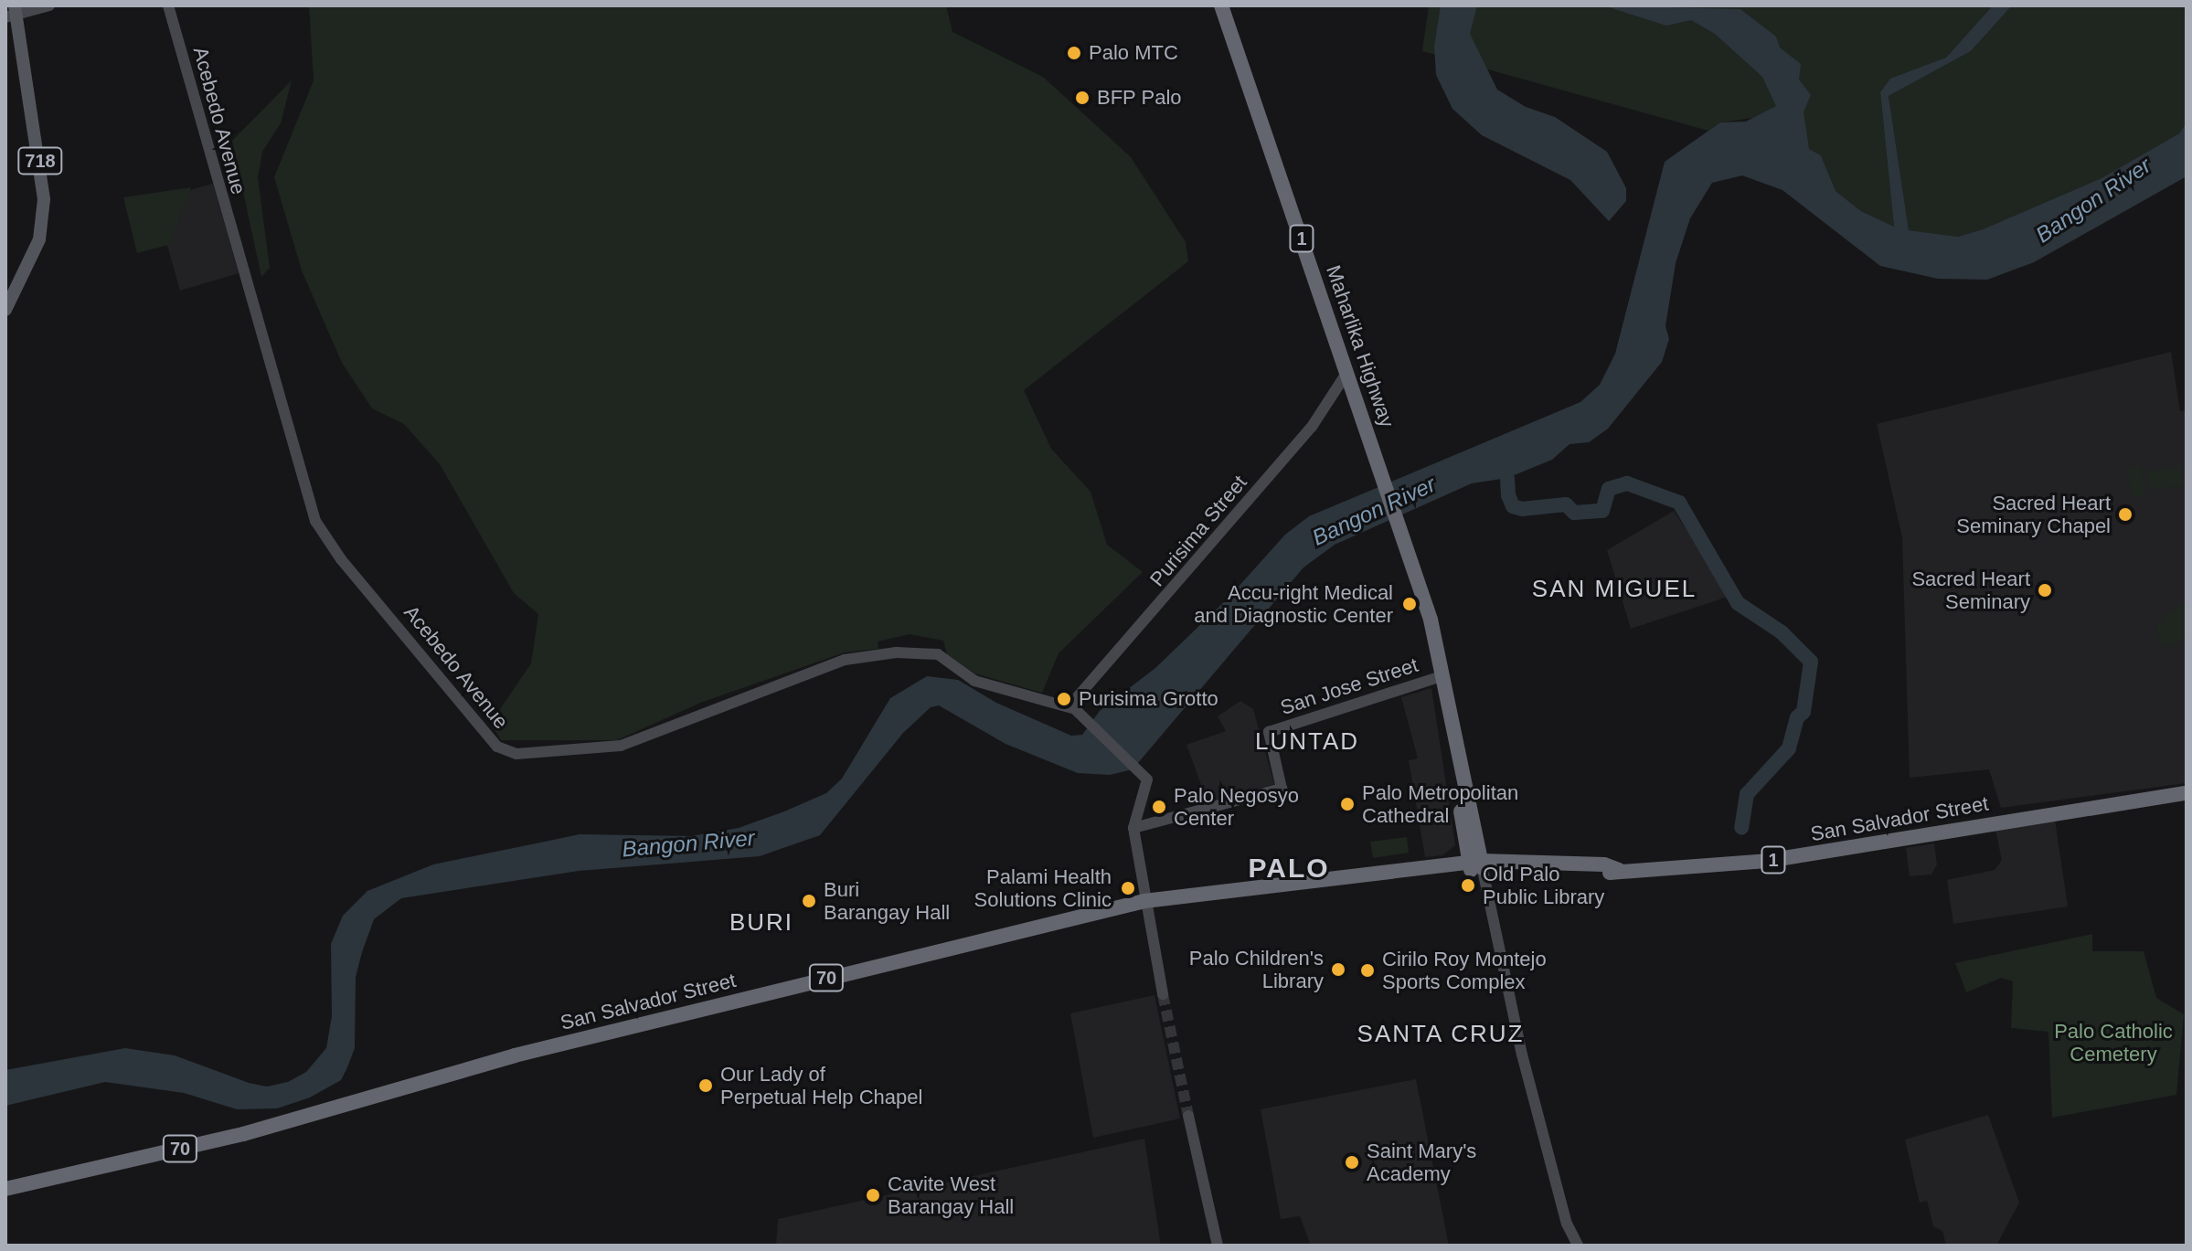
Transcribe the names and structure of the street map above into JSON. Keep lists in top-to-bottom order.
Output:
{
  "streets": {
    "highway": [
      "1",
      "Maharlika Highway",
      "San Salvador Street",
      "70"
    ],
    "main road": ["718"],
    "street": ["Acebedo Avenue", "Purisima Street", "San Jose Street"]
  },
  "crossings": [
    ["Acebedo Avenue", "Purisima Street"],
    ["Acebedo Avenue", "San Jose Street"],
    ["1", "Maharlika Highway"],
    ["1", "San Jose Street"],
    ["1", "San Salvador Street"],
    ["Maharlika Highway", "Purisima Street"],
    ["Maharlika Highway", "San Jose Street"]
  ],
  "districts": [
    "SAN MIGUEL",
    "LUNTAD",
    "PALO",
    "BURI",
    "SANTA CRUZ"
  ],
  "water": ["Bangon River"],
  "parks": ["Palo Catholic Cemetery"],
  "places": [
    "Palo MTC",
    "BFP Palo",
    "Sacred Heart Seminary Chapel",
    "Sacred Heart Seminary",
    "Accu-right Medical and Diagnostic Center",
    "Purisima Grotto",
    "Palo Metropolitan Cathedral",
    "Palo Negosyo Center",
    "Old Palo Public Library",
    "Palami Health Solutions Clinic",
    "Buri Barangay Hall",
    "Palo Children's Library",
    "Cirilo Roy Montejo Sports Complex",
    "Our Lady of Perpetual Help Chapel",
    "Saint Mary's Academy",
    "Cavite West Barangay Hall"
  ]
}
